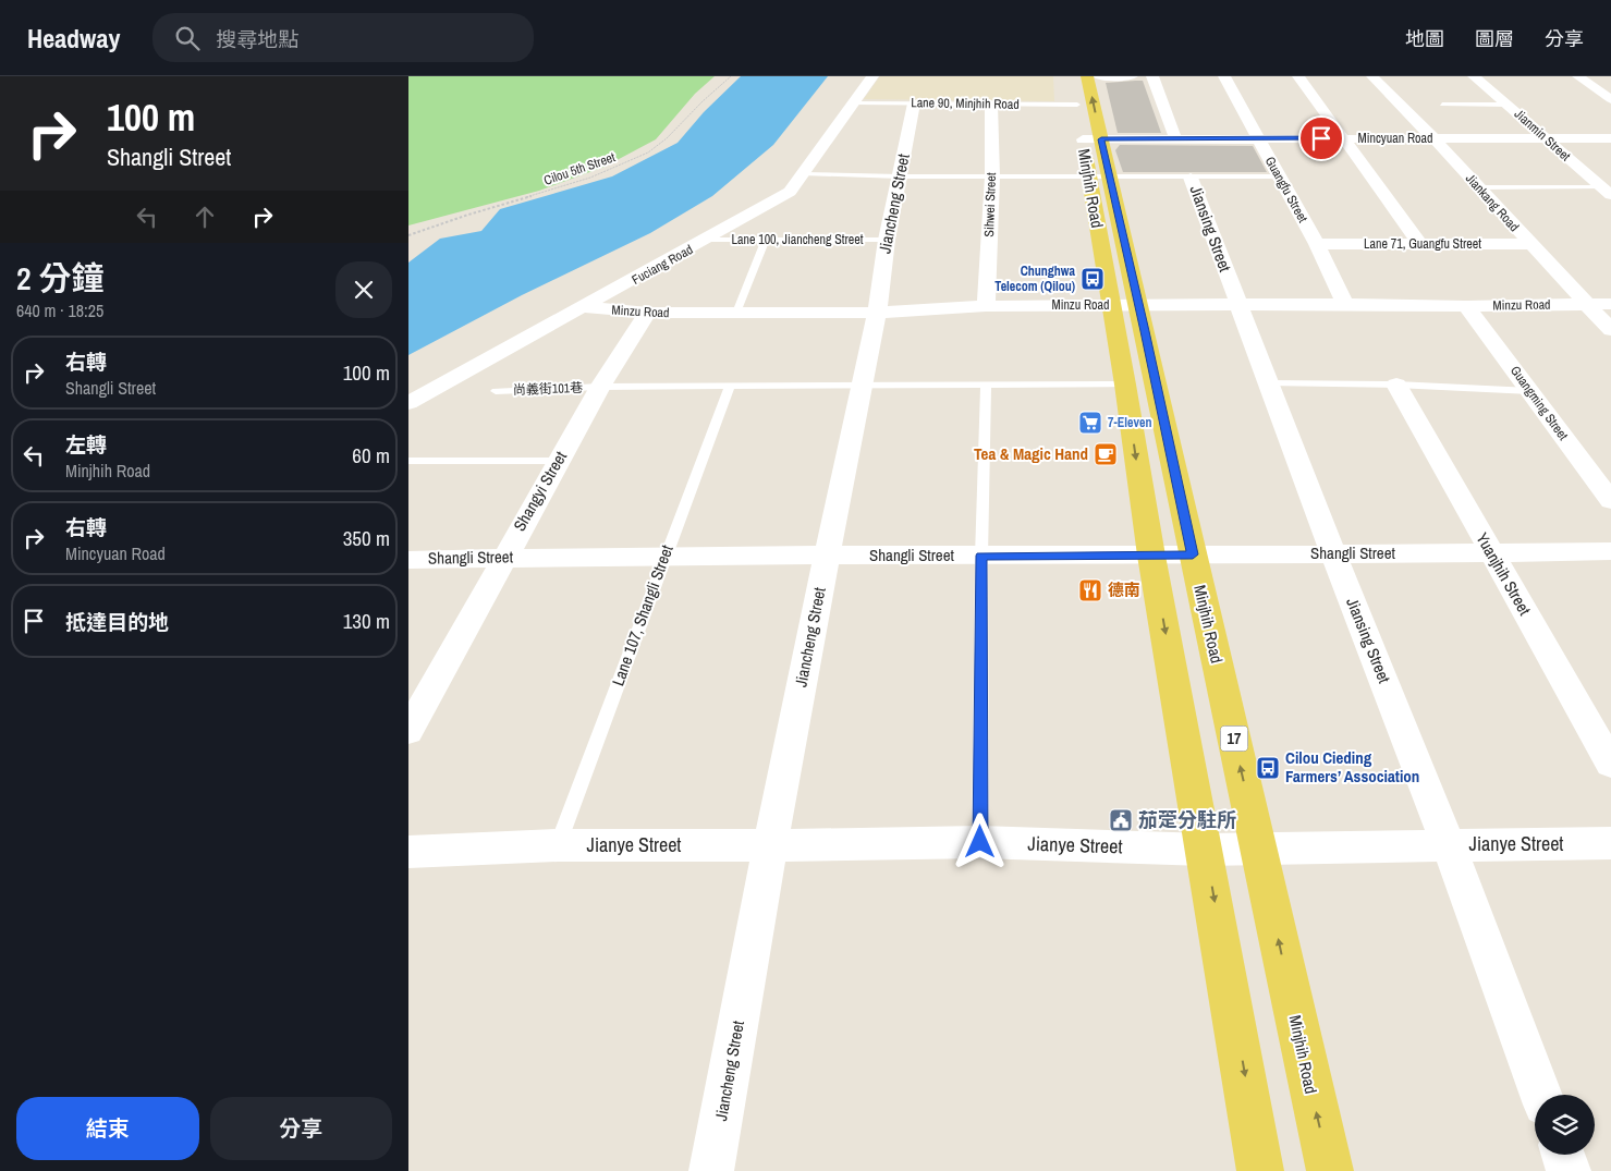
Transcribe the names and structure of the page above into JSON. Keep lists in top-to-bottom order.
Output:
{
  "streets": {
    "main road": ["Minjhih Road", "17"],
    "street": [
      "Jianmin Street",
      "Mincyuan Road",
      "Guangfu Street",
      "Jiankang Road",
      "Jiancheng Street",
      "Sihwei Street",
      "Jiansing Street",
      "Lane 71, Guangfu Street",
      "Fuciang Road",
      "Minzu Road",
      "Guangming Street",
      "Shangyi Street",
      "Shangli Street",
      "Yuanjhih Street",
      "Jianye Street"
    ],
    "lane": [
      "Lane 90, Minjhih Road",
      "Lane 100, Jiancheng Street",
      "尚義街101巷",
      "Lane 107, Shangli Street"
    ],
    "path": ["Cilou 5th Street"]
  },
  "crossings": [
    ["Lane 90, Minjhih Road", "Minjhih Road"],
    ["Lane 90, Minjhih Road", "Jiancheng Street"],
    ["Lane 90, Minjhih Road", "Sihwei Street"],
    ["Lane 90, Minjhih Road", "Fuciang Road"],
    ["Jianmin Street", "Mincyuan Road"],
    ["Mincyuan Road", "Minjhih Road"],
    ["Mincyuan Road", "Guangfu Street"],
    ["Mincyuan Road", "Jiankang Road"],
    ["Minjhih Road", "Minzu Road"],
    ["Minjhih Road", "尚義街101巷"],
    ["Minjhih Road", "Shangli Street"],
    ["Minjhih Road", "Jianye Street"],
    ["Guangfu Street", "Lane 71, Guangfu Street"],
    ["Guangfu Street", "Minzu Road"],
    ["Jiankang Road", "Lane 71, Guangfu Street"],
    ["Jiankang Road", "Minzu Road"],
    ["Jiancheng Street", "Lane 100, Jiancheng Street"],
    ["Jiancheng Street", "Minzu Road"],
    ["Jiancheng Street", "尚義街101巷"],
    ["Jiancheng Street", "Shangli Street"],
    ["Jiancheng Street", "Jianye Street"],
    ["Sihwei Street", "Minzu Road"],
    ["Jiansing Street", "Minzu Road"],
    ["Jiansing Street", "Shangli Street"],
    ["Jiansing Street", "Jianye Street"],
    ["Lane 100, Jiancheng Street", "Fuciang Road"],
    ["Fuciang Road", "Minzu Road"],
    ["Minzu Road", "Guangming Street"],
    ["Minzu Road", "Shangyi Street"],
    ["尚義街101巷", "Shangyi Street"],
    ["尚義街101巷", "Lane 107, Shangli Street"],
    ["Shangyi Street", "Shangli Street"],
    ["Shangli Street", "Yuanjhih Street"],
    ["Shangli Street", "Lane 107, Shangli Street"],
    ["Lane 107, Shangli Street", "Jianye Street"]
  ],
  "places": {
    "bus stop": ["Chunghwa Telecom (Qilou)", "Cilou Cieding Farmers’ Association"],
    "supermarket": ["7-Eleven"],
    "cafe": ["Tea & Magic Hand"],
    "restaurant": ["德南"],
    "public building": ["茄萣分駐所"]
  },
  "page": {
    "header": "Headway",
    "search": "搜尋地點",
    "nav": ["地圖", "圖層", "分享"],
    "turn": ["100 m", "Shangli Street"],
    "heading": ["2 分鐘", "640 m · 18:25"],
    "list": [
      {
        "name": "右轉",
        "note": "Shangli Street",
        "value": "100 m"
      },
      {
        "name": "左轉",
        "note": "Minjhih Road",
        "value": "60 m"
      },
      {
        "name": "右轉",
        "note": "Mincyuan Road",
        "value": "350 m"
      },
      {
        "name": "抵達目的地",
        "value": "130 m"
      }
    ],
    "buttons": ["結束", "分享"]
  }
}
